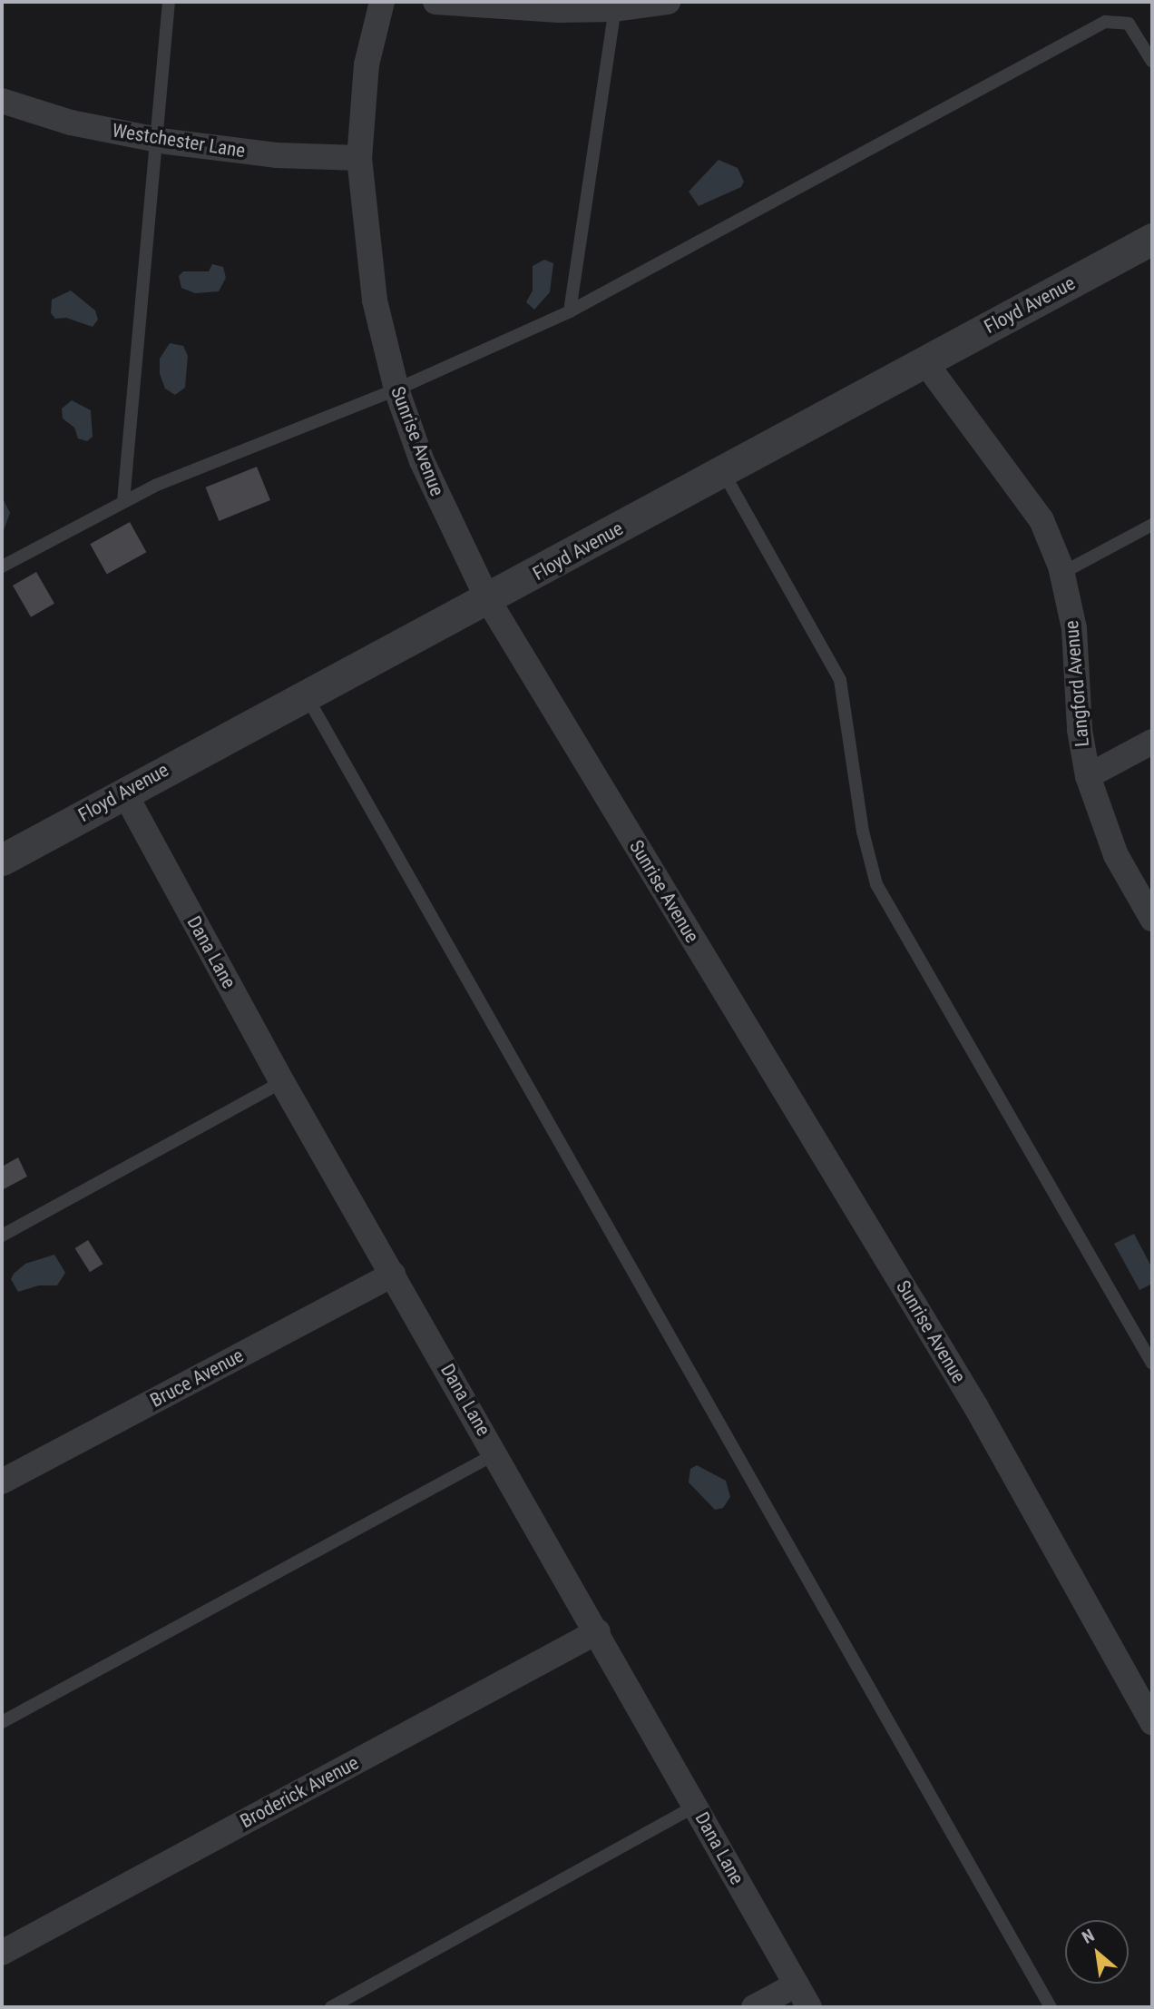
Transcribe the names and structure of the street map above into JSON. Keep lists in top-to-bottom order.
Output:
{
  "streets": {
    "street": [
      "Westchester Lane",
      "Floyd Avenue",
      "Sunrise Avenue",
      "Langford Avenue",
      "Dana Lane",
      "Bruce Avenue",
      "Broderick Avenue"
    ]
  },
  "crossings": [
    ["Westchester Lane", "Sunrise Avenue"],
    ["Floyd Avenue", "Sunrise Avenue"],
    ["Floyd Avenue", "Langford Avenue"],
    ["Floyd Avenue", "Dana Lane"],
    ["Dana Lane", "Bruce Avenue"],
    ["Dana Lane", "Broderick Avenue"]
  ],
  "north": "top left"
}
